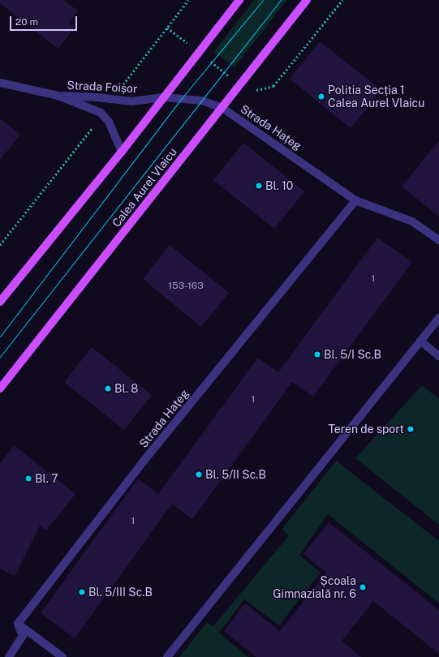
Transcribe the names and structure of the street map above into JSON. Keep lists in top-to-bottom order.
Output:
{
  "streets": {
    "main road": ["Calea Aurel Vlaicu"],
    "street": ["Strada Foișor", "Strada Hațeg"]
  },
  "crossings": [
    ["Strada Foișor", "Strada Hațeg"],
    ["Strada Hațeg", "Calea Aurel Vlaicu"]
  ],
  "places": [
    "Politia Secția 1 Calea Aurel Vlaicu",
    "Bl. 10",
    "Bl. 5/I Sc.B",
    "Bl. 8",
    "Teren de sport",
    "Bl. 5/II Sc.B",
    "Bl. 7",
    "Școala Gimnazială nr. 6",
    "Bl. 5/III Sc.B"
  ],
  "house_numbers": [
    "1",
    "153-163",
    "1",
    "1"
  ],
  "scale_bar": "20 m"
}
